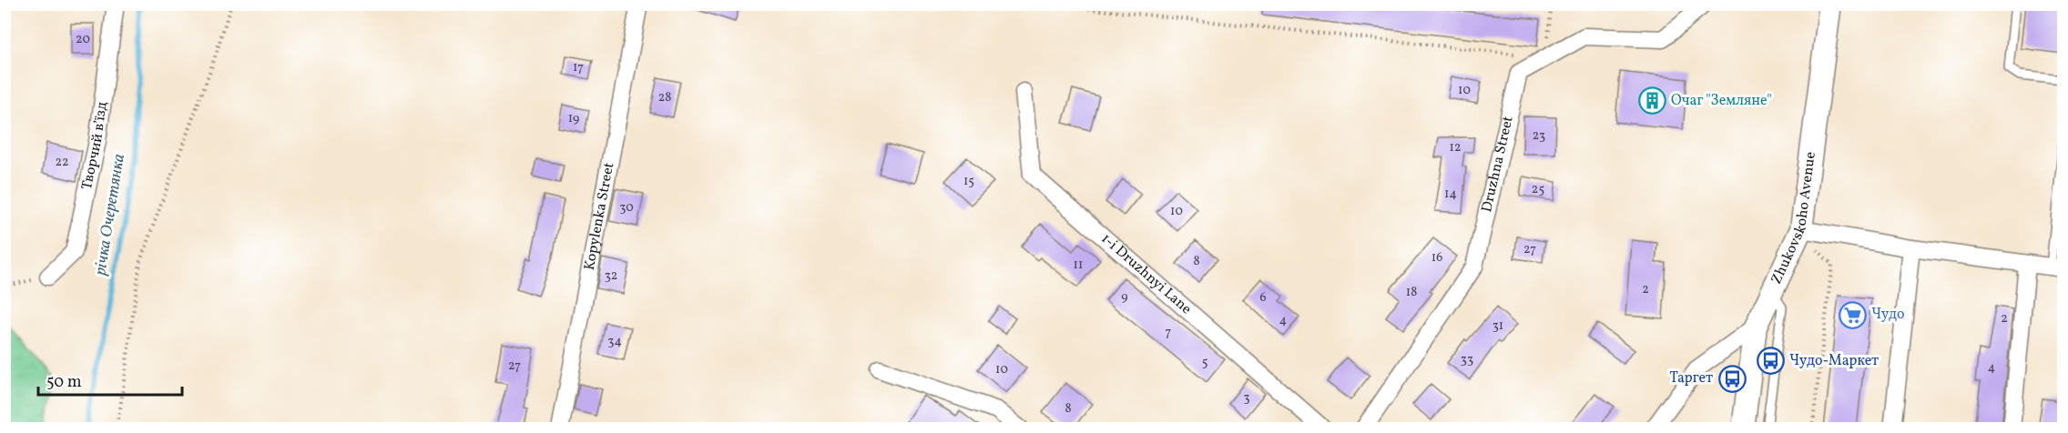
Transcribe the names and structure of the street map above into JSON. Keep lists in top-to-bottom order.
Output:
{
  "streets": {
    "street": [
      "Творчий в’їзд",
      "Druzhna Street",
      "Kopylenka Street",
      "Zhukovskoho Avenue",
      "1-i Druzhnyi Lane"
    ]
  },
  "water": ["річка Очеретянка"],
  "places": {
    "building": ["Очаг \"Земляне\""],
    "supermarket": ["Чудо"],
    "bus stop": ["Чудо-Маркет", "Таргет"]
  },
  "house_numbers": [
    "20",
    "17",
    "10",
    "28",
    "19",
    "23",
    "12",
    "22",
    "15",
    "25",
    "14",
    "30",
    "10",
    "27",
    "16",
    "8",
    "11",
    "32",
    "2",
    "18",
    "9",
    "6",
    "2",
    "4",
    "31",
    "7",
    "34",
    "33",
    "5",
    "27",
    "4",
    "10",
    "3",
    "8"
  ],
  "scale_bar": "50 m"
}
